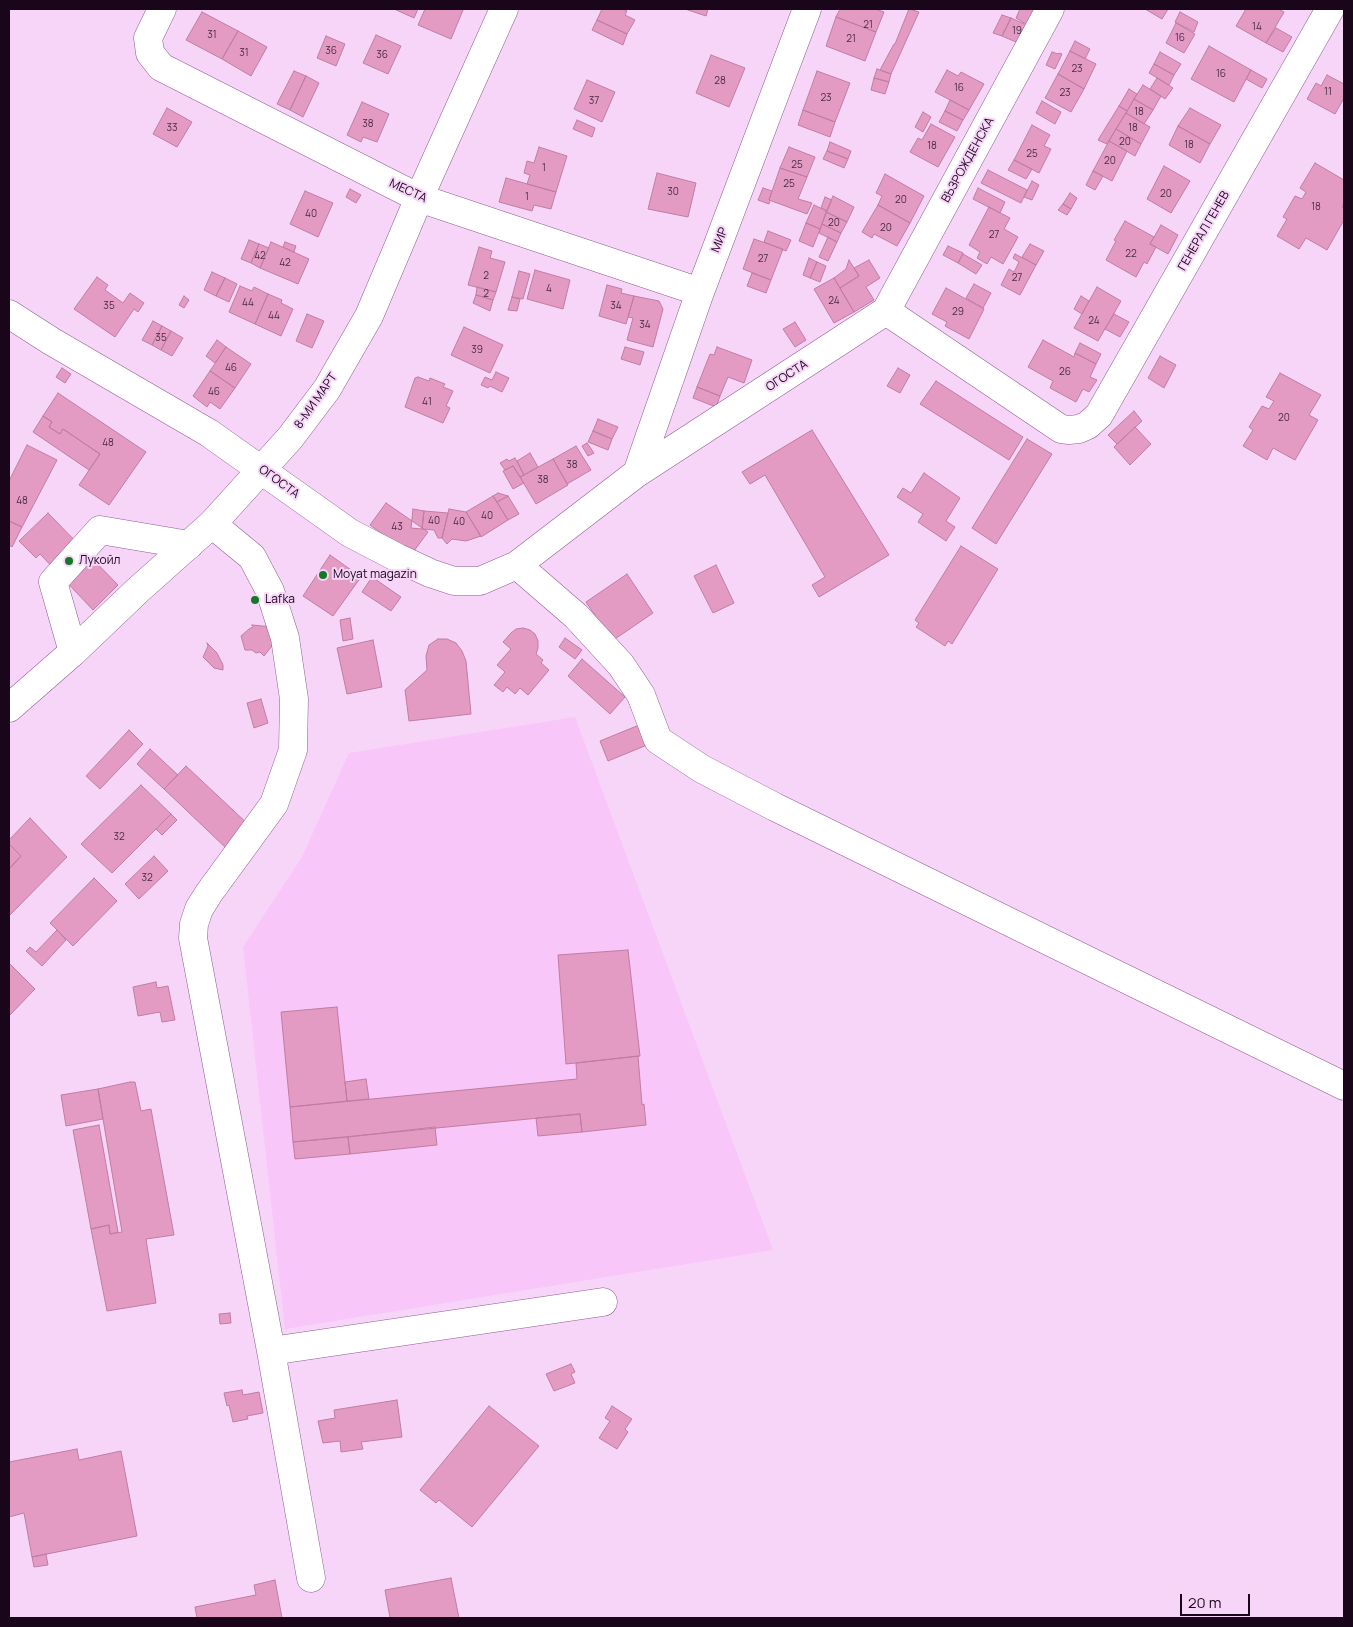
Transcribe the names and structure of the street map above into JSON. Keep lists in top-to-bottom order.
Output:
{
  "streets": {
    "street": [
      "ВЪЗРОЖДЕНСКА",
      "МЕСТА",
      "ГЕНЕРАЛ ГЕНЕВ",
      "МИР",
      "ОГОСТА",
      "8-МИ МАРТ"
    ]
  },
  "crossings": [
    ["ВЪЗРОЖДЕНСКА", "ГЕНЕРАЛ ГЕНЕВ"],
    ["ВЪЗРОЖДЕНСКА", "ОГОСТА"],
    ["МЕСТА", "МИР"],
    ["МЕСТА", "8-МИ МАРТ"],
    ["ГЕНЕРАЛ ГЕНЕВ", "ОГОСТА"],
    ["МИР", "ОГОСТА"],
    ["ОГОСТА", "8-МИ МАРТ"]
  ],
  "places": ["Лукойл", "Moyat magazin", "Lafka"],
  "house_numbers": [
    "21",
    "14",
    "19",
    "31",
    "16",
    "21",
    "36",
    "31",
    "36",
    "23",
    "16",
    "28",
    "16",
    "11",
    "23",
    "23",
    "37",
    "18",
    "38",
    "33",
    "18",
    "20",
    "18",
    "18",
    "25",
    "20",
    "25",
    "1",
    "25",
    "30",
    "20",
    "1",
    "20",
    "18",
    "40",
    "20",
    "20",
    "27",
    "22",
    "42",
    "27",
    "42",
    "2",
    "27",
    "4",
    "2",
    "24",
    "44",
    "35",
    "34",
    "29",
    "44",
    "24",
    "34",
    "35",
    "39",
    "46",
    "26",
    "46",
    "41",
    "20",
    "48",
    "38",
    "38",
    "48",
    "40",
    "40",
    "40",
    "43",
    "32",
    "32"
  ],
  "scale_bar": "20 m"
}
